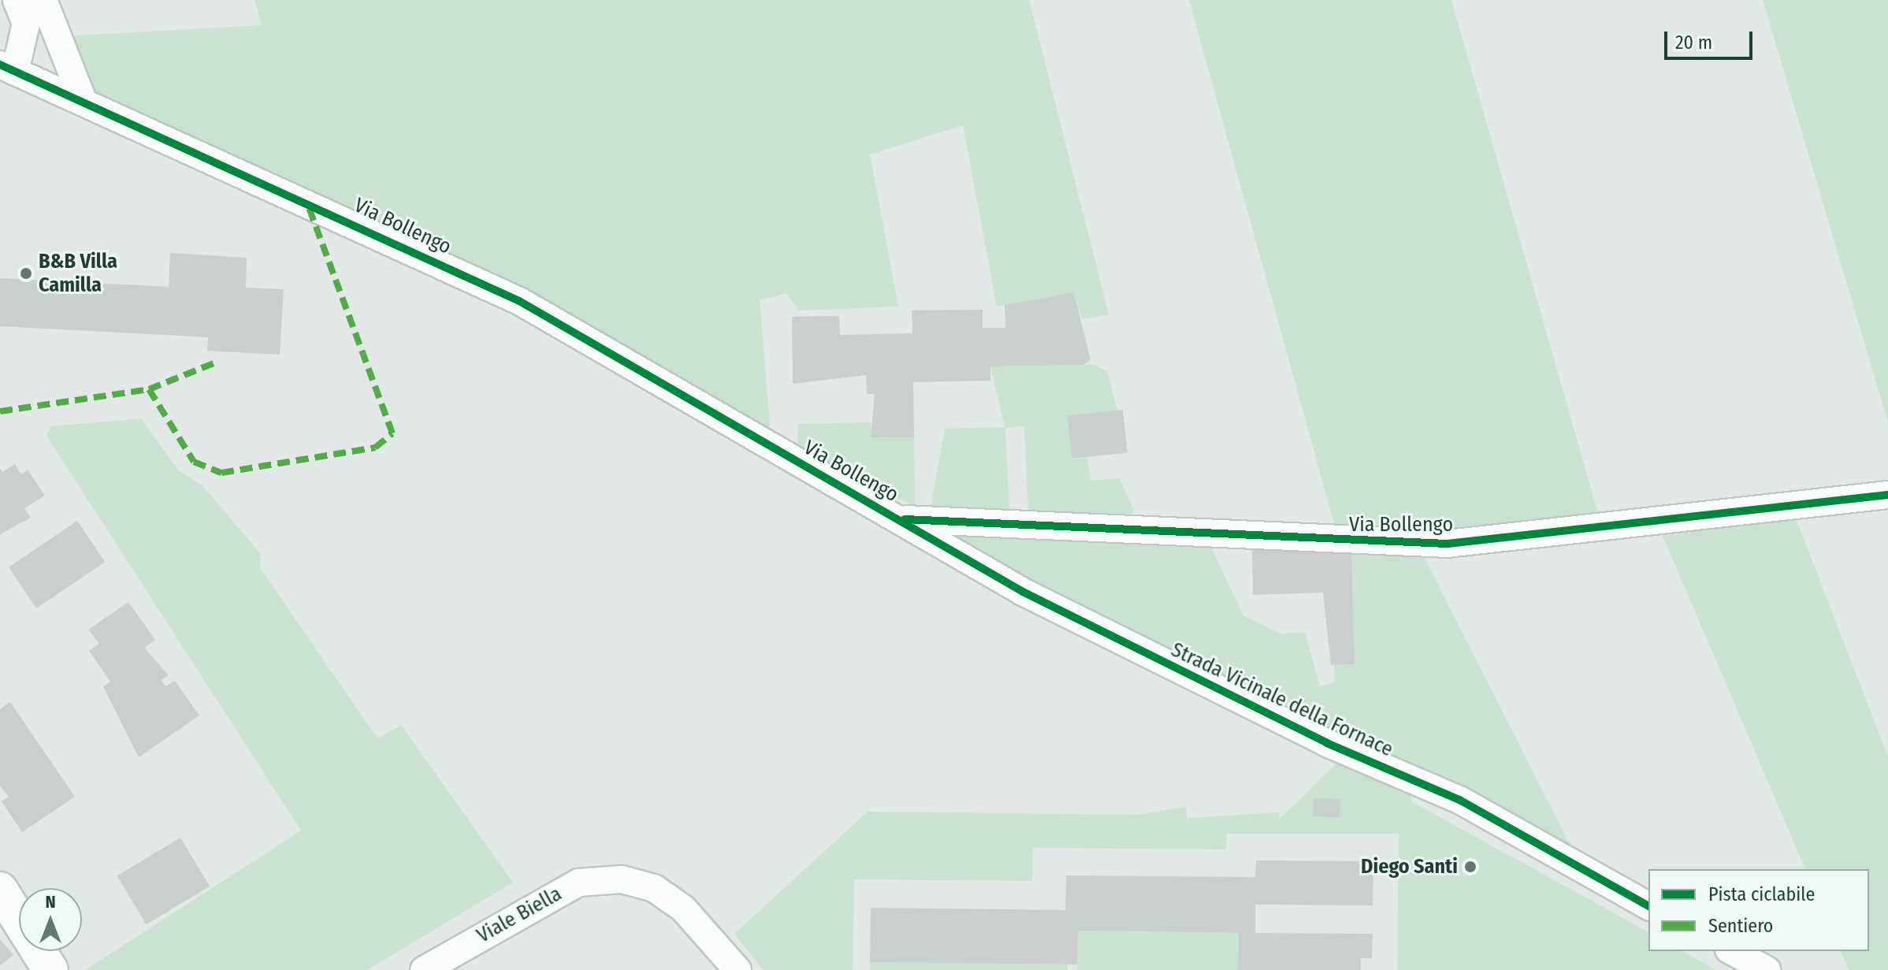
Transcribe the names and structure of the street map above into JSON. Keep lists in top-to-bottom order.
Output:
{
  "streets": {
    "street": ["Via Bollengo", "Strada Vicinale della Fornace", "Viale Biella"]
  },
  "crossings": [
    ["Via Bollengo", "Strada Vicinale della Fornace"]
  ],
  "places": ["B&B Villa Camilla", "Diego Santi"],
  "legend": ["Pista ciclabile", "Sentiero"],
  "scale_bar": "20 m",
  "north": "top"
}
